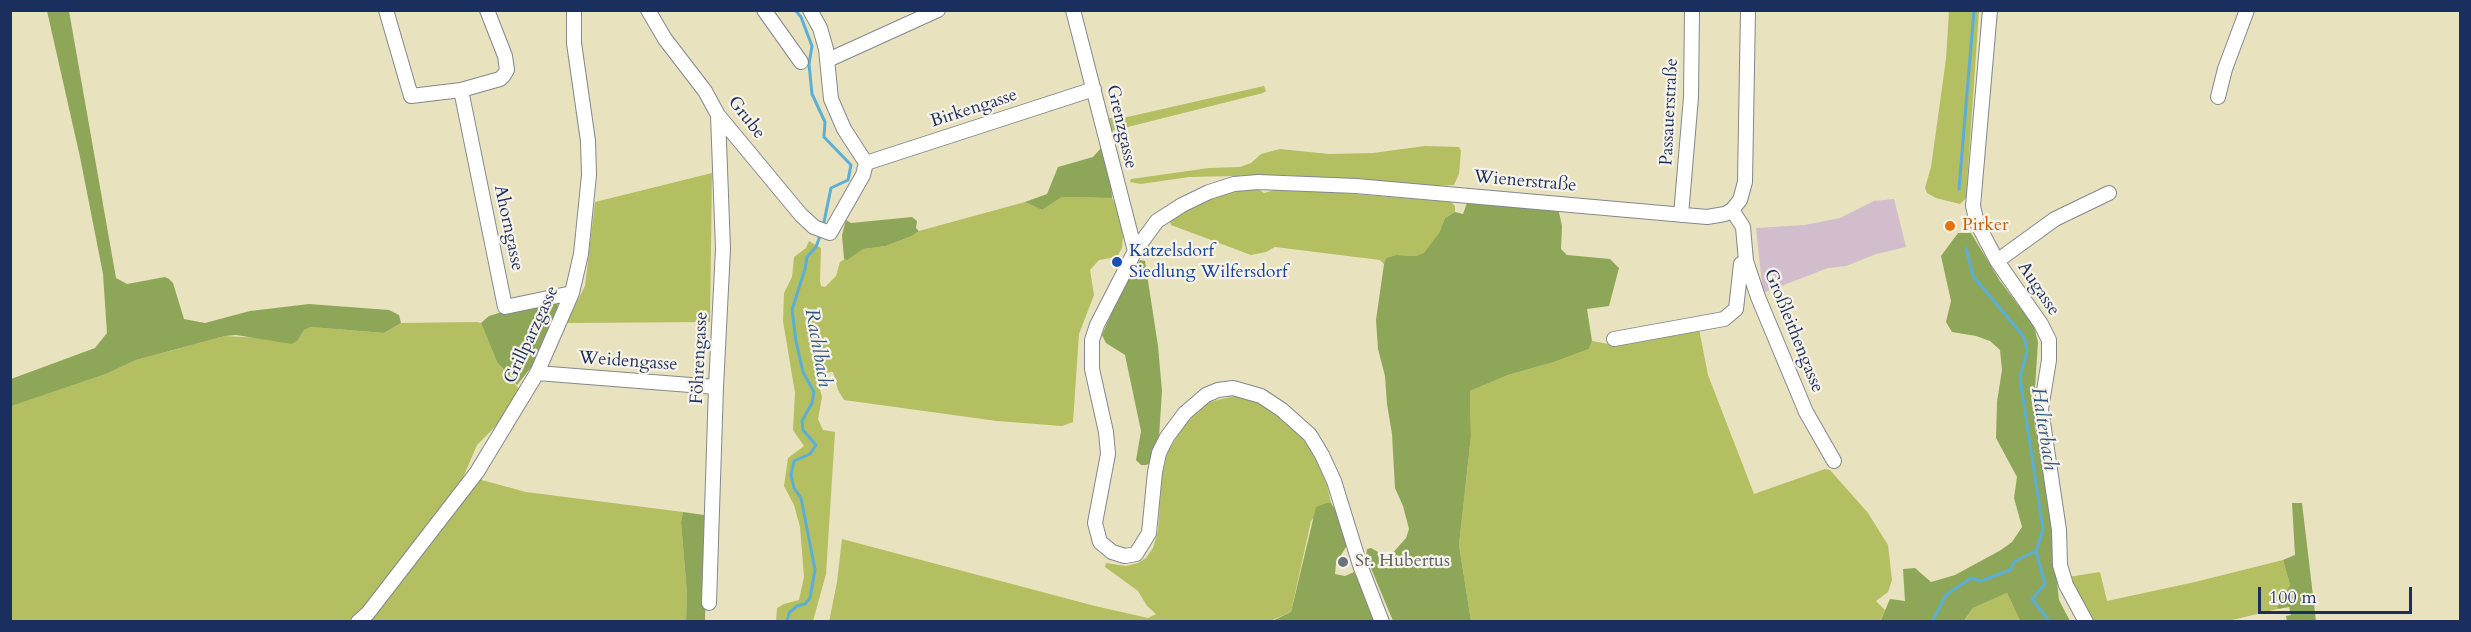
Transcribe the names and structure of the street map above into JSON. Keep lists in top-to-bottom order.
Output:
{
  "streets": {
    "street": [
      "Birkengasse",
      "Passauerstraße",
      "Grube",
      "Grenzgasse",
      "Wienerstraße",
      "Ahorngasse",
      "Augasse",
      "Großleithengasse",
      "Grillparzgasse",
      "Föhrengasse",
      "Weidengasse"
    ]
  },
  "crossings": [
    ["Birkengasse", "Grube"],
    ["Birkengasse", "Grenzgasse"],
    ["Passauerstraße", "Wienerstraße"],
    ["Grube", "Föhrengasse"],
    ["Grenzgasse", "Wienerstraße"],
    ["Wienerstraße", "Großleithengasse"],
    ["Ahorngasse", "Grillparzgasse"],
    ["Grillparzgasse", "Weidengasse"],
    ["Föhrengasse", "Weidengasse"]
  ],
  "water": ["Rachlbach", "Halterbach"],
  "places": ["Pirker", "Katzelsdorf Siedlung Wilfersdorf", "St. Hubertus"],
  "scale_bar": "100 m"
}
